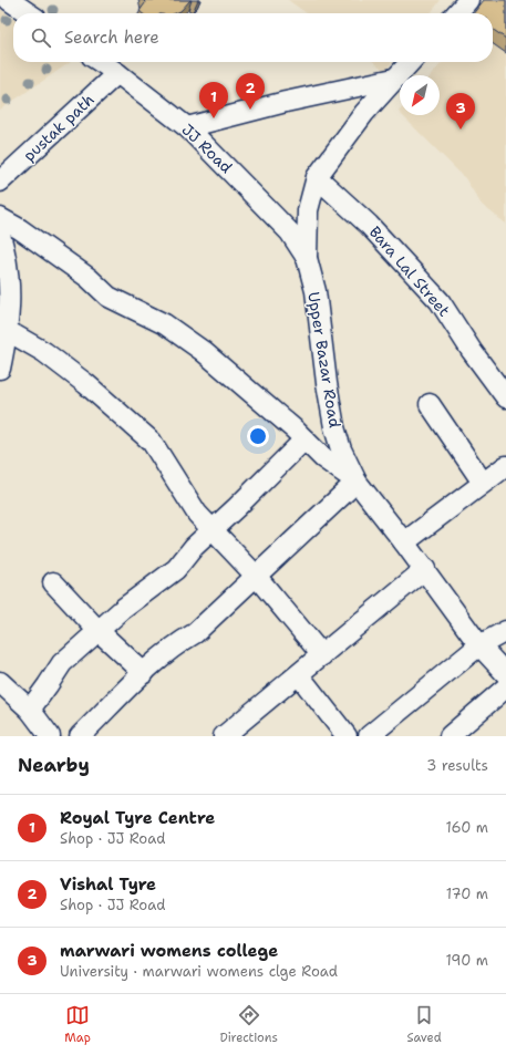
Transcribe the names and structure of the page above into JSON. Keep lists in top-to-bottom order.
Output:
{
  "streets": {
    "street": [
      "pustak path",
      "JJ Road",
      "Bara Lal Street",
      "Upper Bazar Road"
    ]
  },
  "crossings": [
    ["pustak path", "JJ Road"],
    ["JJ Road", "Upper Bazar Road"],
    ["Bara Lal Street", "Upper Bazar Road"]
  ],
  "north": "bottom left",
  "page": {
    "search": "Search here",
    "pins": ["2", "1", "3"],
    "heading": ["Nearby", "3 results"],
    "list": [
      {
        "mark": "1",
        "name": "Royal Tyre Centre",
        "note": "Shop · JJ Road",
        "value": "160 m"
      },
      {
        "mark": "2",
        "name": "Vishal Tyre",
        "note": "Shop · JJ Road",
        "value": "170 m"
      },
      {
        "mark": "3",
        "name": "marwari womens college",
        "note": "University · marwari womens clge Road",
        "value": "190 m"
      }
    ],
    "nav": ["Map", "Directions", "Saved"]
  }
}
